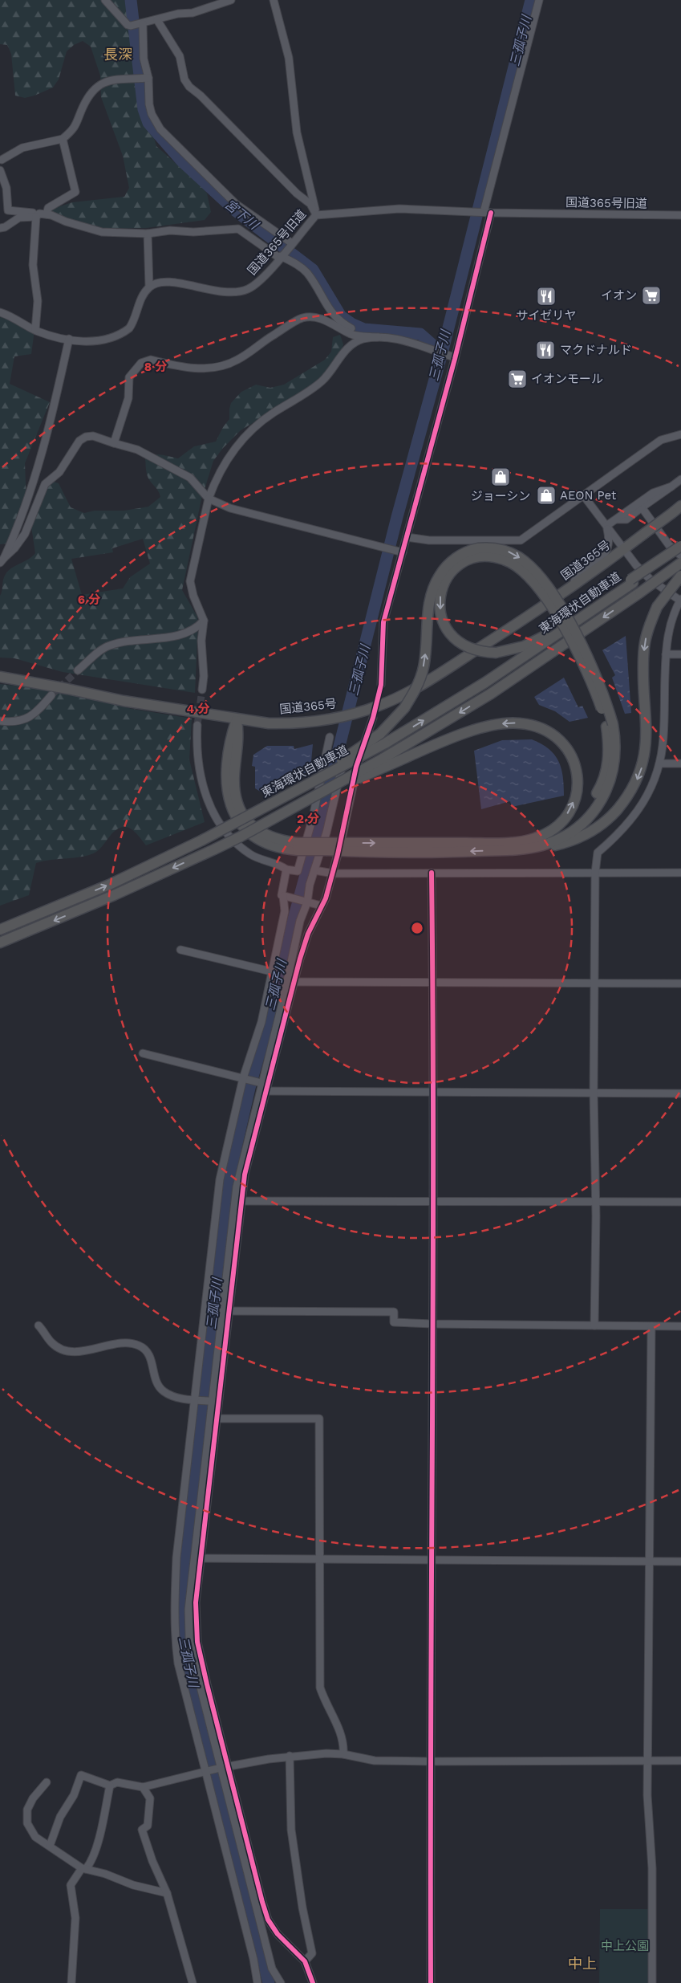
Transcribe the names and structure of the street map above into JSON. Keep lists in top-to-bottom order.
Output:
{
  "streets": {
    "highway": ["国道365号", "東海環状自動車道"],
    "street": ["国道365号旧道"]
  },
  "districts": ["長深", "中上"],
  "water": ["三孤子川", "宮下川"],
  "parks": ["中上公園"],
  "places": {
    "supermarket": ["イオン", "イオンモール"],
    "restaurant": ["サイゼリヤ", "マクドナルド"],
    "shop": ["ジョーシン", "AEON Pet"]
  },
  "rings": [
    "8 分",
    "6 分",
    "4 分",
    "2 分"
  ]
}
